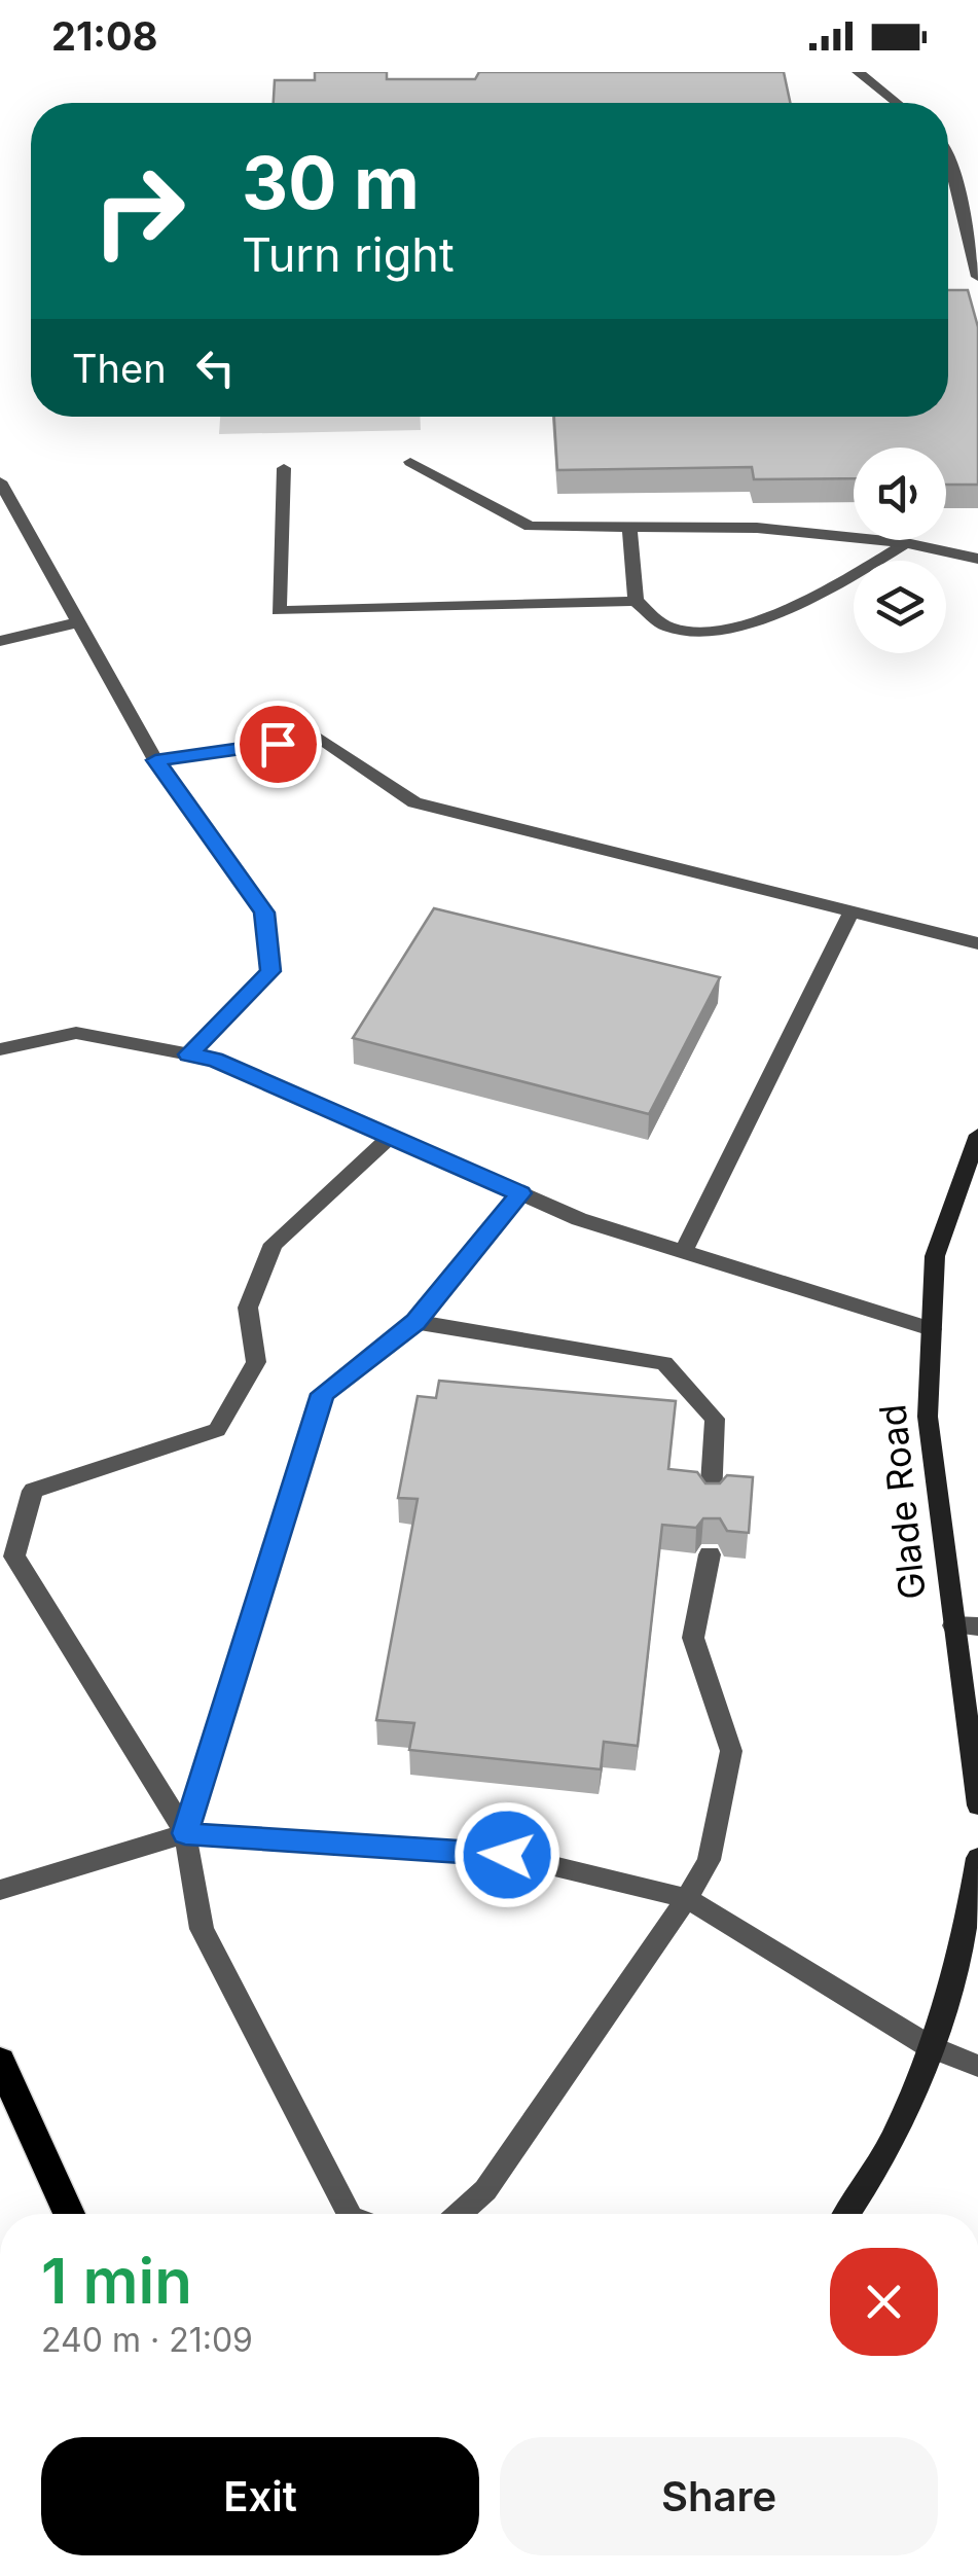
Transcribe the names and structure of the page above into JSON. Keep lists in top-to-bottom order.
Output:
{
  "streets": {
    "main road": ["Glade Road"]
  },
  "page": {
    "status": "21:08",
    "turn": ["30 m", "Turn right"],
    "then": "Then",
    "heading": ["1 min", "240 m · 21:09"],
    "buttons": ["Exit", "Share"]
  }
}
